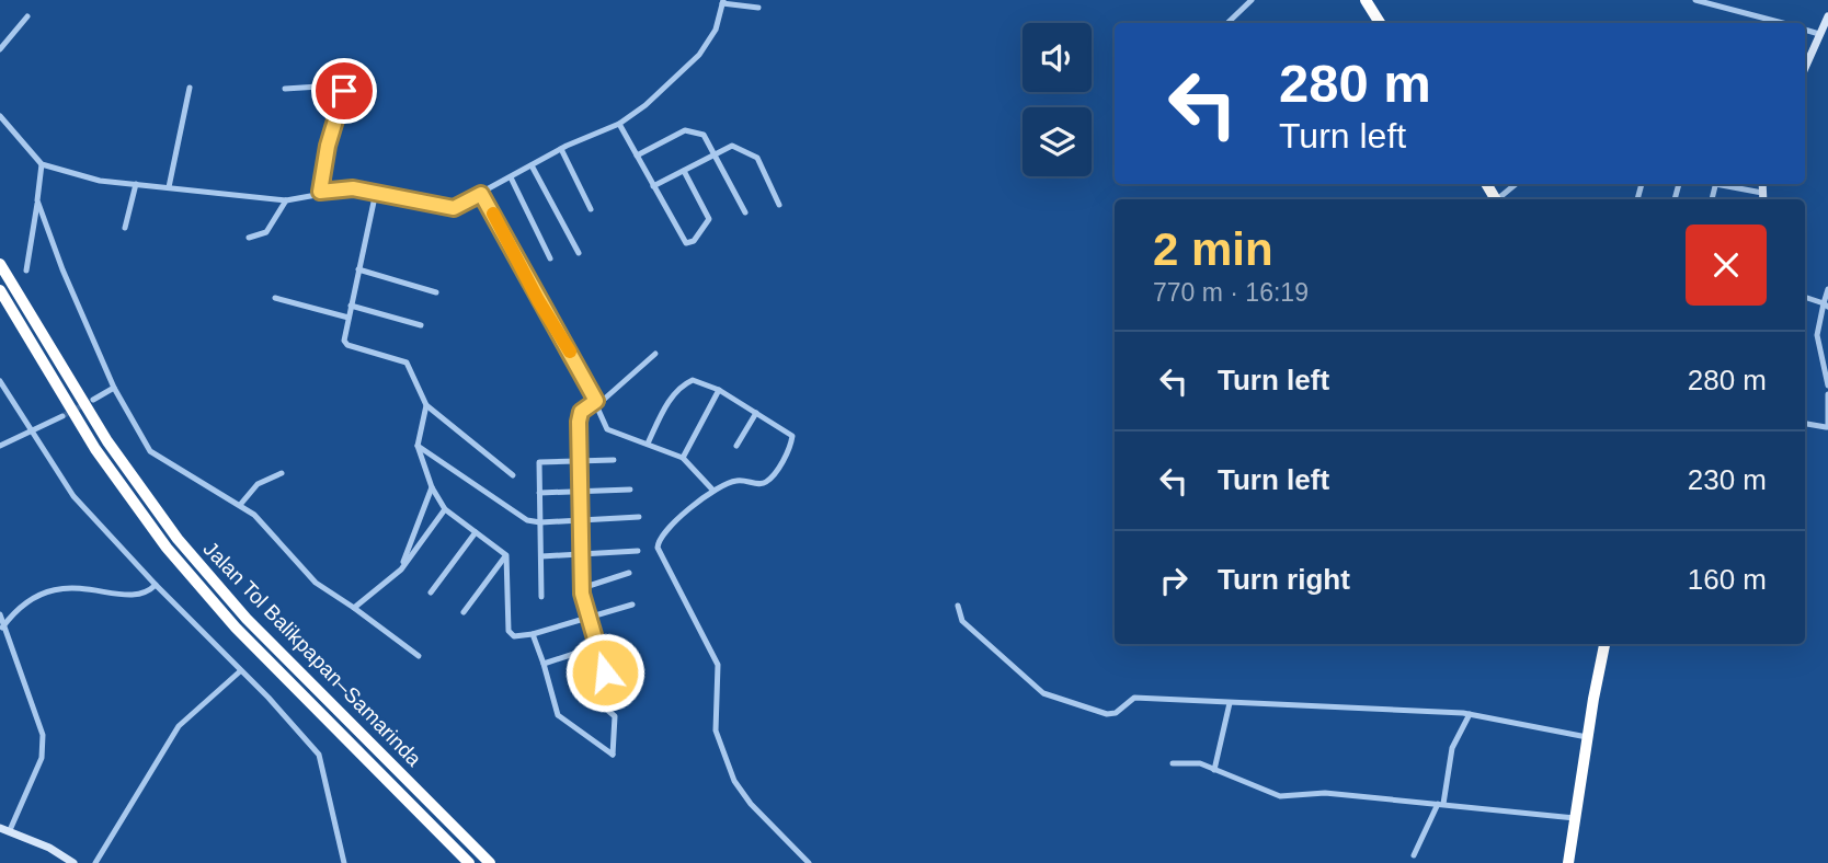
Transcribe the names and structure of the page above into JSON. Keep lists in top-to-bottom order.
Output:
{
  "streets": {
    "highway": ["Jalan Tol Balikpapan–Samarinda"]
  },
  "page": {
    "turn": ["280 m", "Turn left"],
    "heading": ["2 min", "770 m · 16:19"],
    "list": [
      {
        "name": "Turn left",
        "value": "280 m"
      },
      {
        "name": "Turn left",
        "value": "230 m"
      },
      {
        "name": "Turn right",
        "value": "160 m"
      }
    ]
  }
}
